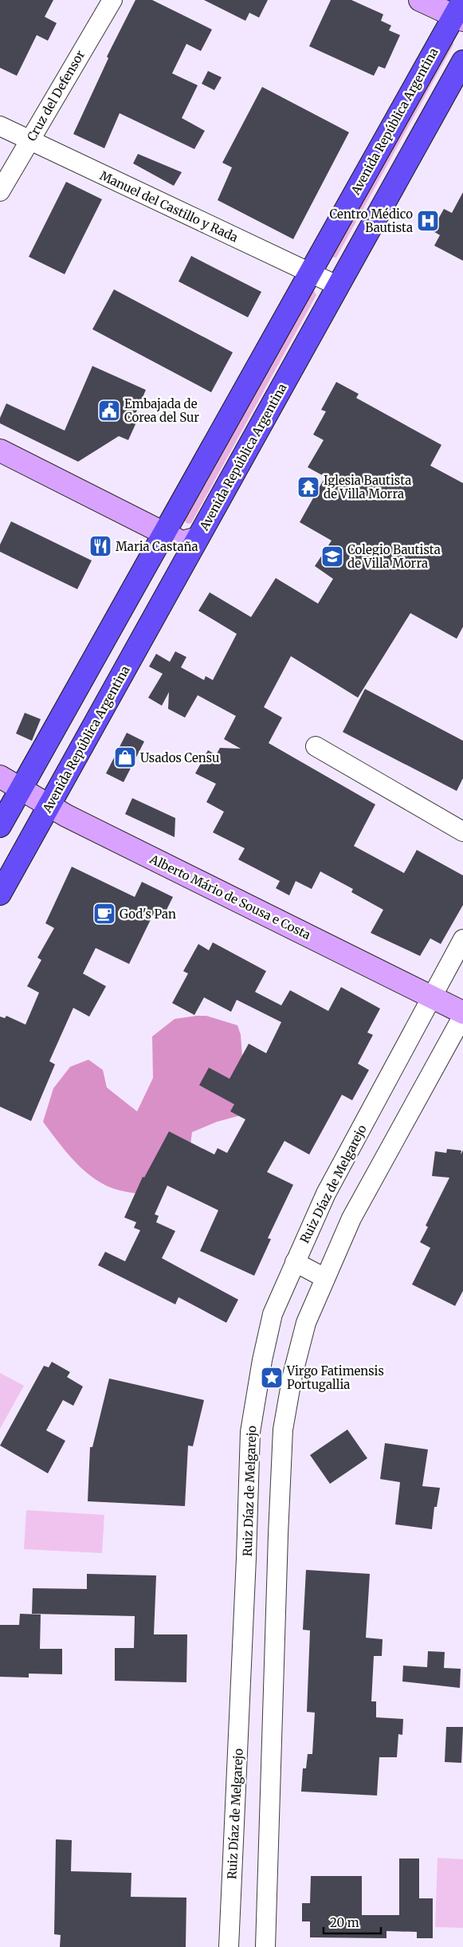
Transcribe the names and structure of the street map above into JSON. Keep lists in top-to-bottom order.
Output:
{
  "streets": {
    "highway": ["Avenida República Argentina"],
    "street": [
      "Cruz del Defensor",
      "Manuel del Castillo y Rada",
      "Alberto Mário de Sousa e Costa",
      "Ruiz Díaz de Melgarejo"
    ]
  },
  "crossings": [
    ["Cruz del Defensor", "Manuel del Castillo y Rada"],
    ["Avenida República Argentina", "Manuel del Castillo y Rada"],
    ["Avenida República Argentina", "Alberto Mário de Sousa e Costa"],
    ["Alberto Mário de Sousa e Costa", "Ruiz Díaz de Melgarejo"]
  ],
  "places": {
    "hospital": ["Centro Médico Bautista"],
    "public building": ["Embajada de Corea del Sur"],
    "temple": ["Iglesia Bautista de Villa Morra"],
    "restaurant": ["Maria Castaña"],
    "school or university": ["Colegio Bautista de Villa Morra"],
    "shop": ["Usados Censu"],
    "cafe": ["God's Pan"],
    "place": ["Virgo Fatimensis Portugallia"]
  },
  "scale_bar": "20 m"
}
